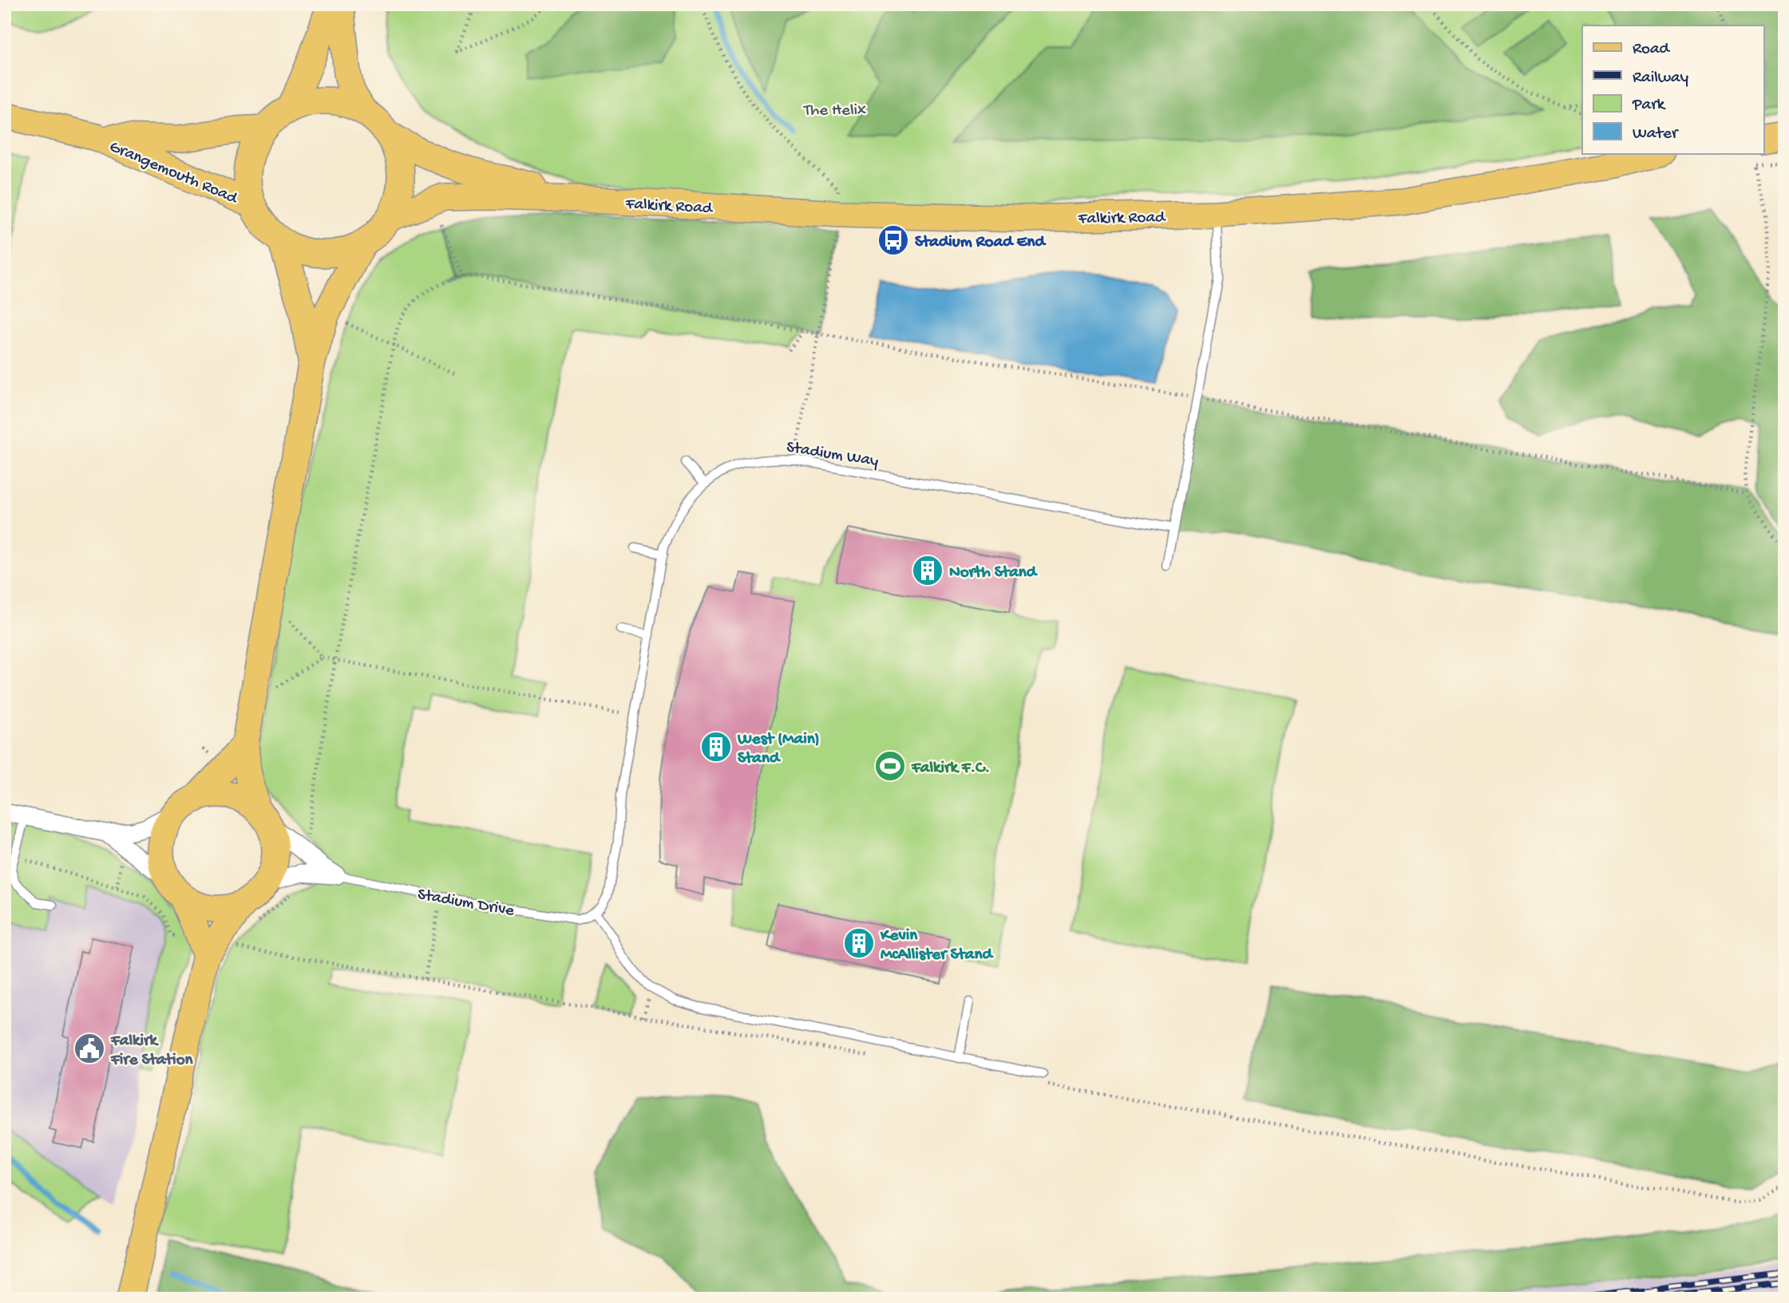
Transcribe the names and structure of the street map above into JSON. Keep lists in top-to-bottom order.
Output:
{
  "streets": {
    "main road": ["Grangemouth Road", "Falkirk Road"],
    "street": ["Stadium Drive"],
    "lane": ["Stadium Way"]
  },
  "crossings": [
    ["Grangemouth Road", "Falkirk Road"],
    ["Stadium Way", "Stadium Drive"]
  ],
  "parks": ["The Helix"],
  "places": {
    "bus stop": ["Stadium Road End"],
    "building": ["North Stand", "West (Main) Stand", "Kevin McAllister Stand"],
    "sports": ["Falkirk F.C."],
    "public building": ["Falkirk Fire Station"]
  },
  "legend": [
    "Road",
    "Railway",
    "Park",
    "Water"
  ]
}
